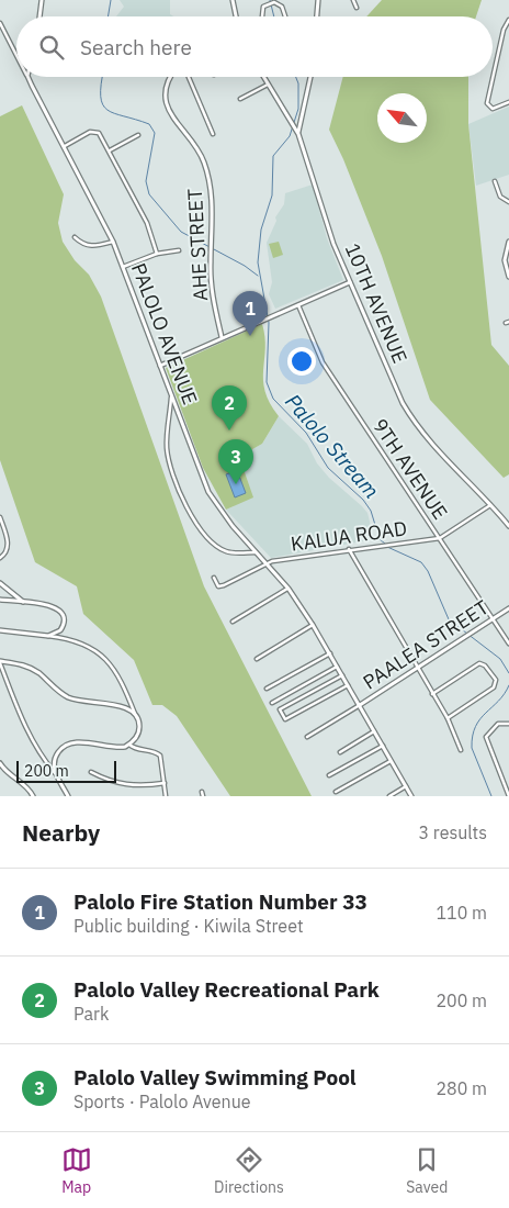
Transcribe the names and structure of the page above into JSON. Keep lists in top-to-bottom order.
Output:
{
  "streets": {
    "street": [
      "AHE STREET",
      "10TH AVENUE",
      "PALOLO AVENUE",
      "9TH AVENUE",
      "KALUA ROAD",
      "PAALEA STREET"
    ]
  },
  "crossings": [
    ["10TH AVENUE", "KALUA ROAD"],
    ["PALOLO AVENUE", "KALUA ROAD"],
    ["PALOLO AVENUE", "PAALEA STREET"],
    ["9TH AVENUE", "KALUA ROAD"],
    ["9TH AVENUE", "PAALEA STREET"]
  ],
  "water": ["Palolo Stream"],
  "scale_bar": "200 m",
  "north": "top left",
  "page": {
    "search": "Search here",
    "pins": ["1", "2", "3"],
    "scale": "200 m",
    "heading": ["Nearby", "3 results"],
    "list": [
      {
        "mark": "1",
        "name": "Palolo Fire Station Number 33",
        "note": "Public building · Kiwila Street",
        "value": "110 m"
      },
      {
        "mark": "2",
        "name": "Palolo Valley Recreational Park",
        "note": "Park",
        "value": "200 m"
      },
      {
        "mark": "3",
        "name": "Palolo Valley Swimming Pool",
        "note": "Sports · Palolo Avenue",
        "value": "280 m"
      }
    ],
    "nav": ["Map", "Directions", "Saved"]
  }
}
